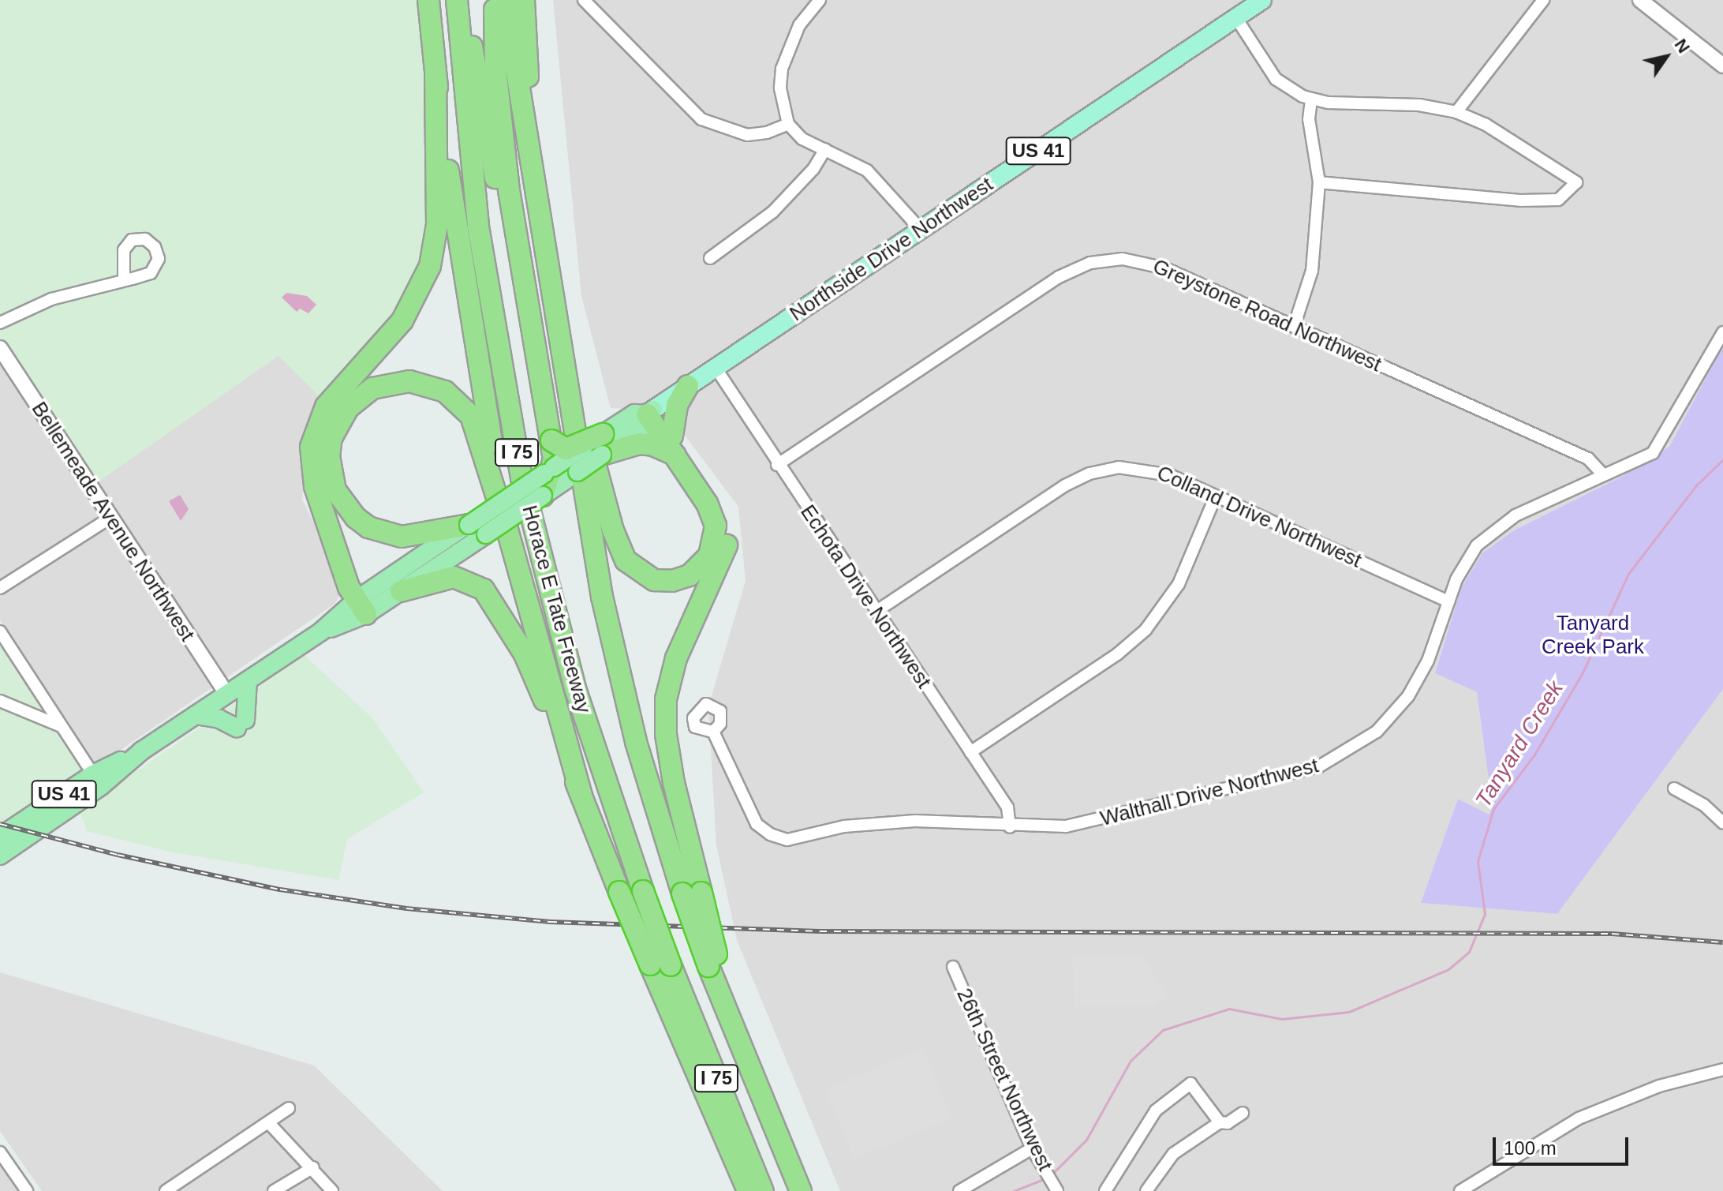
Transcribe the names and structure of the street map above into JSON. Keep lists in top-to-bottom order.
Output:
{
  "streets": {
    "highway": [
      "US 41",
      "Northside Drive Northwest",
      "I 75",
      "Horace E Tate Freeway"
    ],
    "street": [
      "Greystone Road Northwest",
      "Colland Drive Northwest",
      "Bellemeade Avenue Northwest",
      "Echota Drive Northwest",
      "Walthall Drive Northwest",
      "26th Street Northwest"
    ]
  },
  "crossings": [
    ["Northside Drive Northwest", "Bellemeade Avenue Northwest"],
    ["Northside Drive Northwest", "Echota Drive Northwest"],
    ["Greystone Road Northwest", "Echota Drive Northwest"],
    ["Greystone Road Northwest", "Walthall Drive Northwest"],
    ["Colland Drive Northwest", "Echota Drive Northwest"],
    ["Colland Drive Northwest", "Walthall Drive Northwest"],
    ["Echota Drive Northwest", "Walthall Drive Northwest"]
  ],
  "water": ["Tanyard Creek"],
  "parks": ["Tanyard Creek Park"],
  "scale_bar": "100 m",
  "north": "top right"
}
